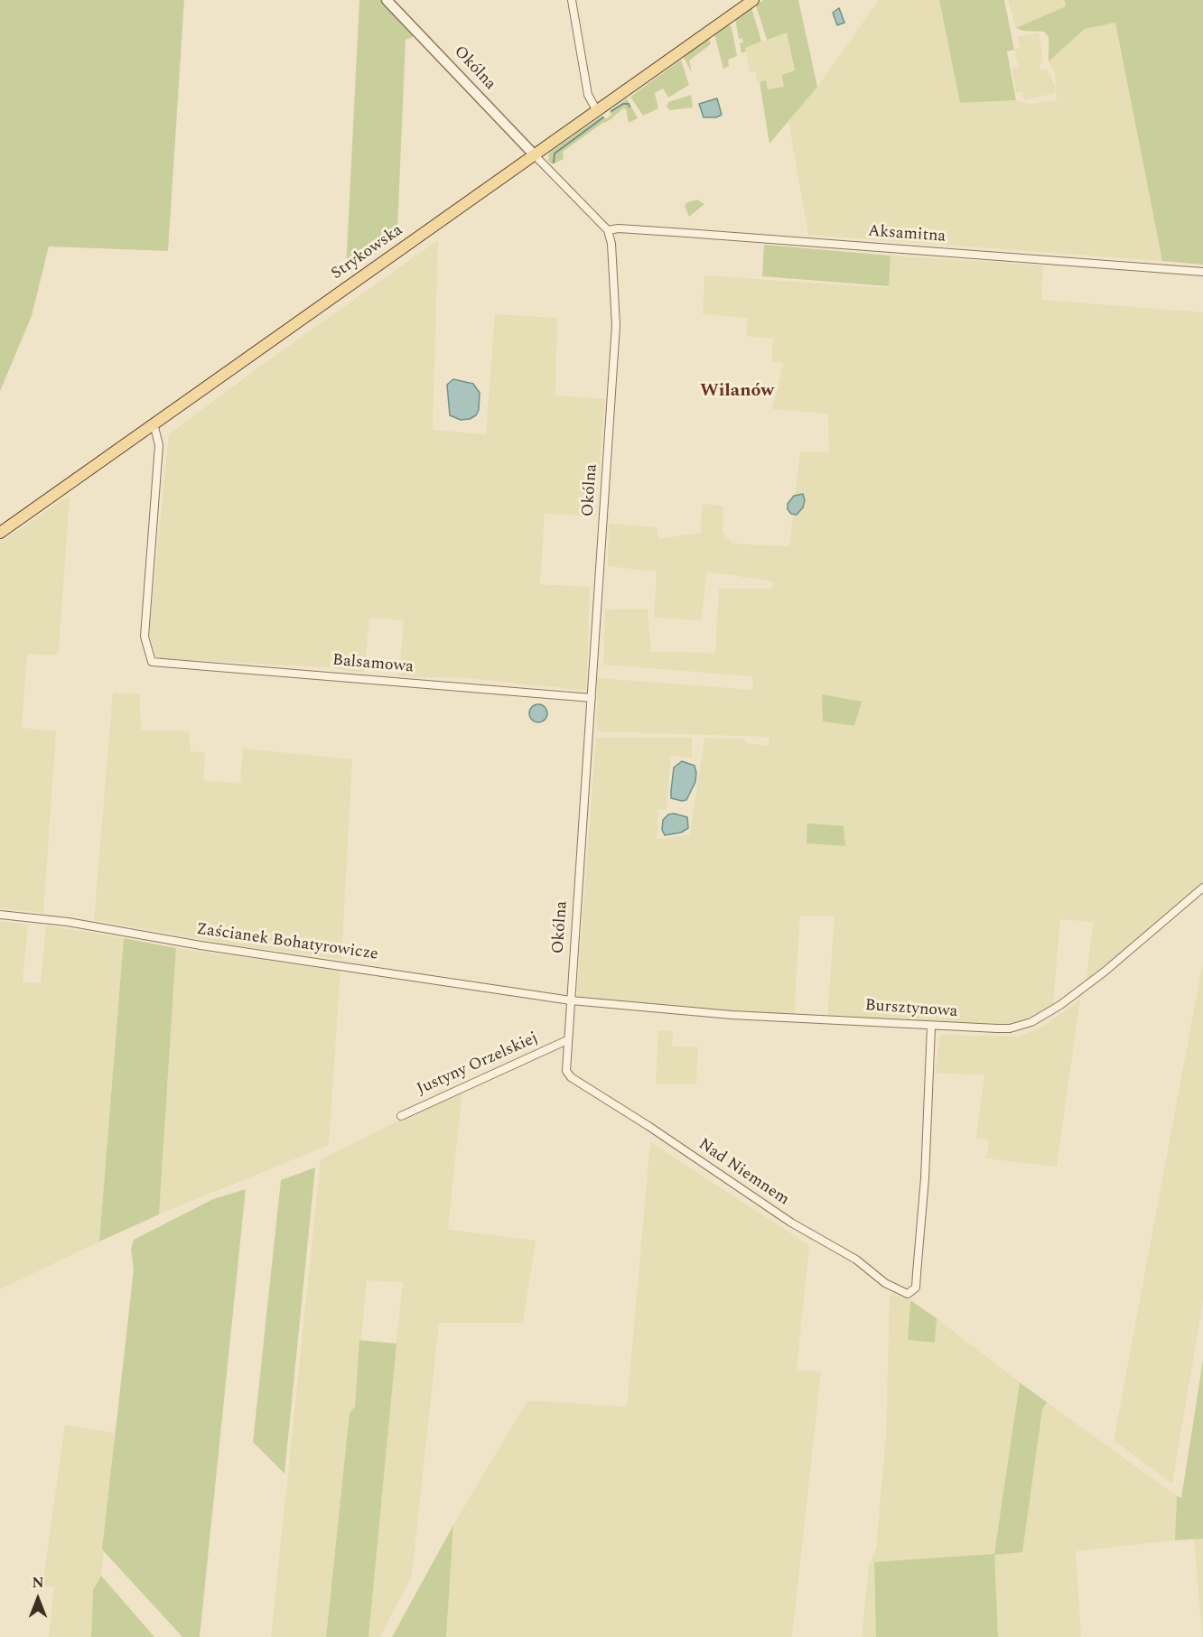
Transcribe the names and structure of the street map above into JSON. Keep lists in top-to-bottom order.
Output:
{
  "streets": {
    "main road": ["Strykowska"],
    "street": [
      "Okólna",
      "Aksamitna",
      "Balsamowa",
      "Zaścianek Bohatyrowicze",
      "Bursztynowa",
      "Justyny Orzelskiej",
      "Nad Niemnem"
    ]
  },
  "crossings": [
    ["Okólna", "Aksamitna"],
    ["Okólna", "Strykowska"],
    ["Okólna", "Balsamowa"],
    ["Okólna", "Zaścianek Bohatyrowicze"],
    ["Okólna", "Bursztynowa"],
    ["Okólna", "Justyny Orzelskiej"],
    ["Okólna", "Nad Niemnem"],
    ["Strykowska", "Balsamowa"],
    ["Zaścianek Bohatyrowicze", "Bursztynowa"],
    ["Bursztynowa", "Nad Niemnem"]
  ],
  "districts": ["Wilanów"],
  "north": "top"
}
